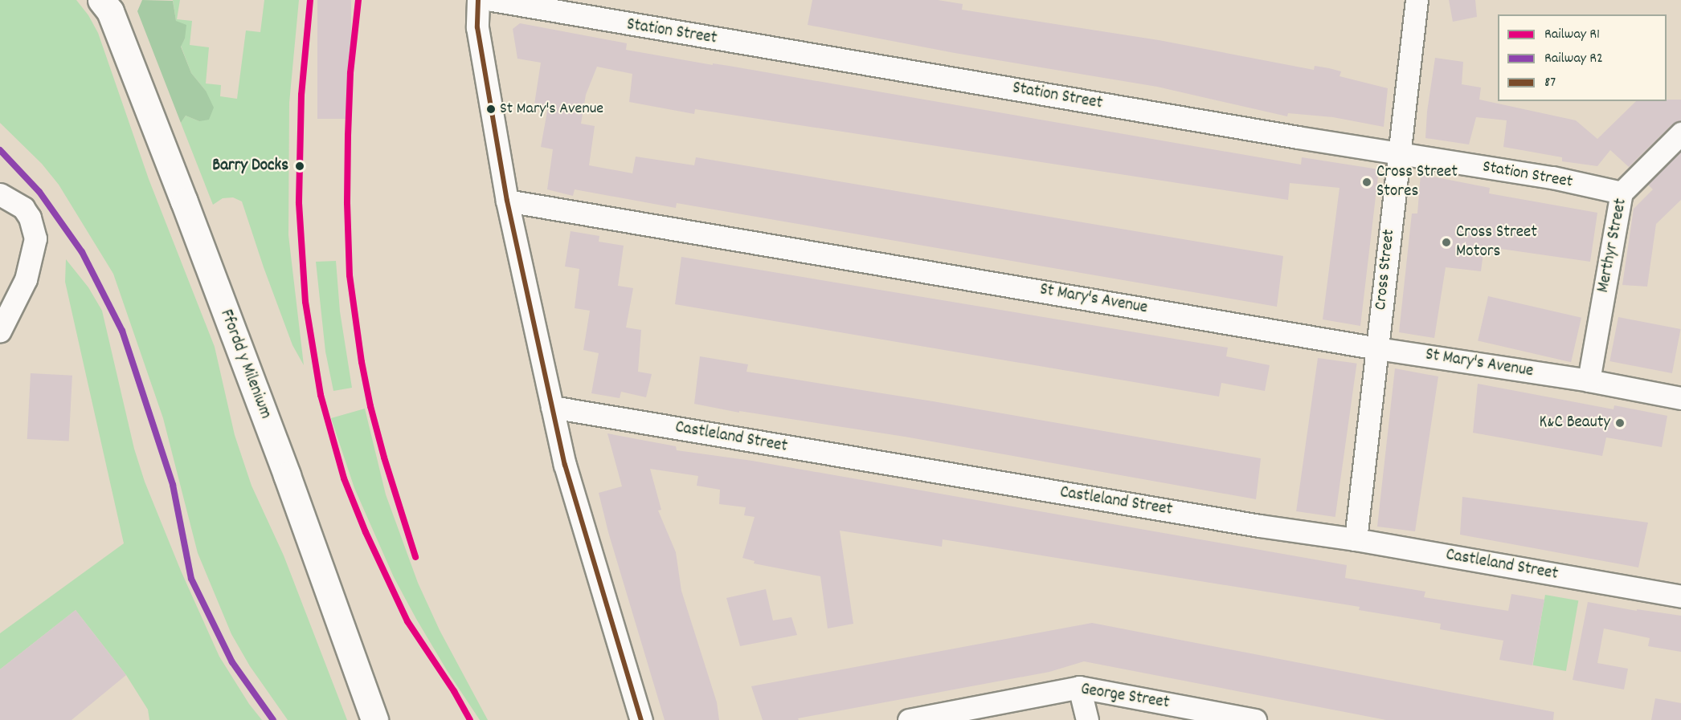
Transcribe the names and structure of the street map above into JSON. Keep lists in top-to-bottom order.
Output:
{
  "streets": {
    "street": [
      "Station Street",
      "Merthyr Street",
      "Cross Street",
      "St Mary's Avenue",
      "Ffordd y Mileniwm",
      "Castleland Street",
      "George Street"
    ]
  },
  "crossings": [
    ["Station Street", "Merthyr Street"],
    ["Station Street", "Cross Street"],
    ["Merthyr Street", "St Mary's Avenue"],
    ["Cross Street", "St Mary's Avenue"],
    ["Cross Street", "Castleland Street"]
  ],
  "places": [
    "St Mary's Avenue",
    "Barry Docks",
    "Cross Street Stores",
    "Cross Street Motors",
    "K&C Beauty"
  ],
  "lines": ["rail line R1", "transit line 87", "rail line R2"],
  "legend": ["Railway R1", "Railway R2", "87"]
}
